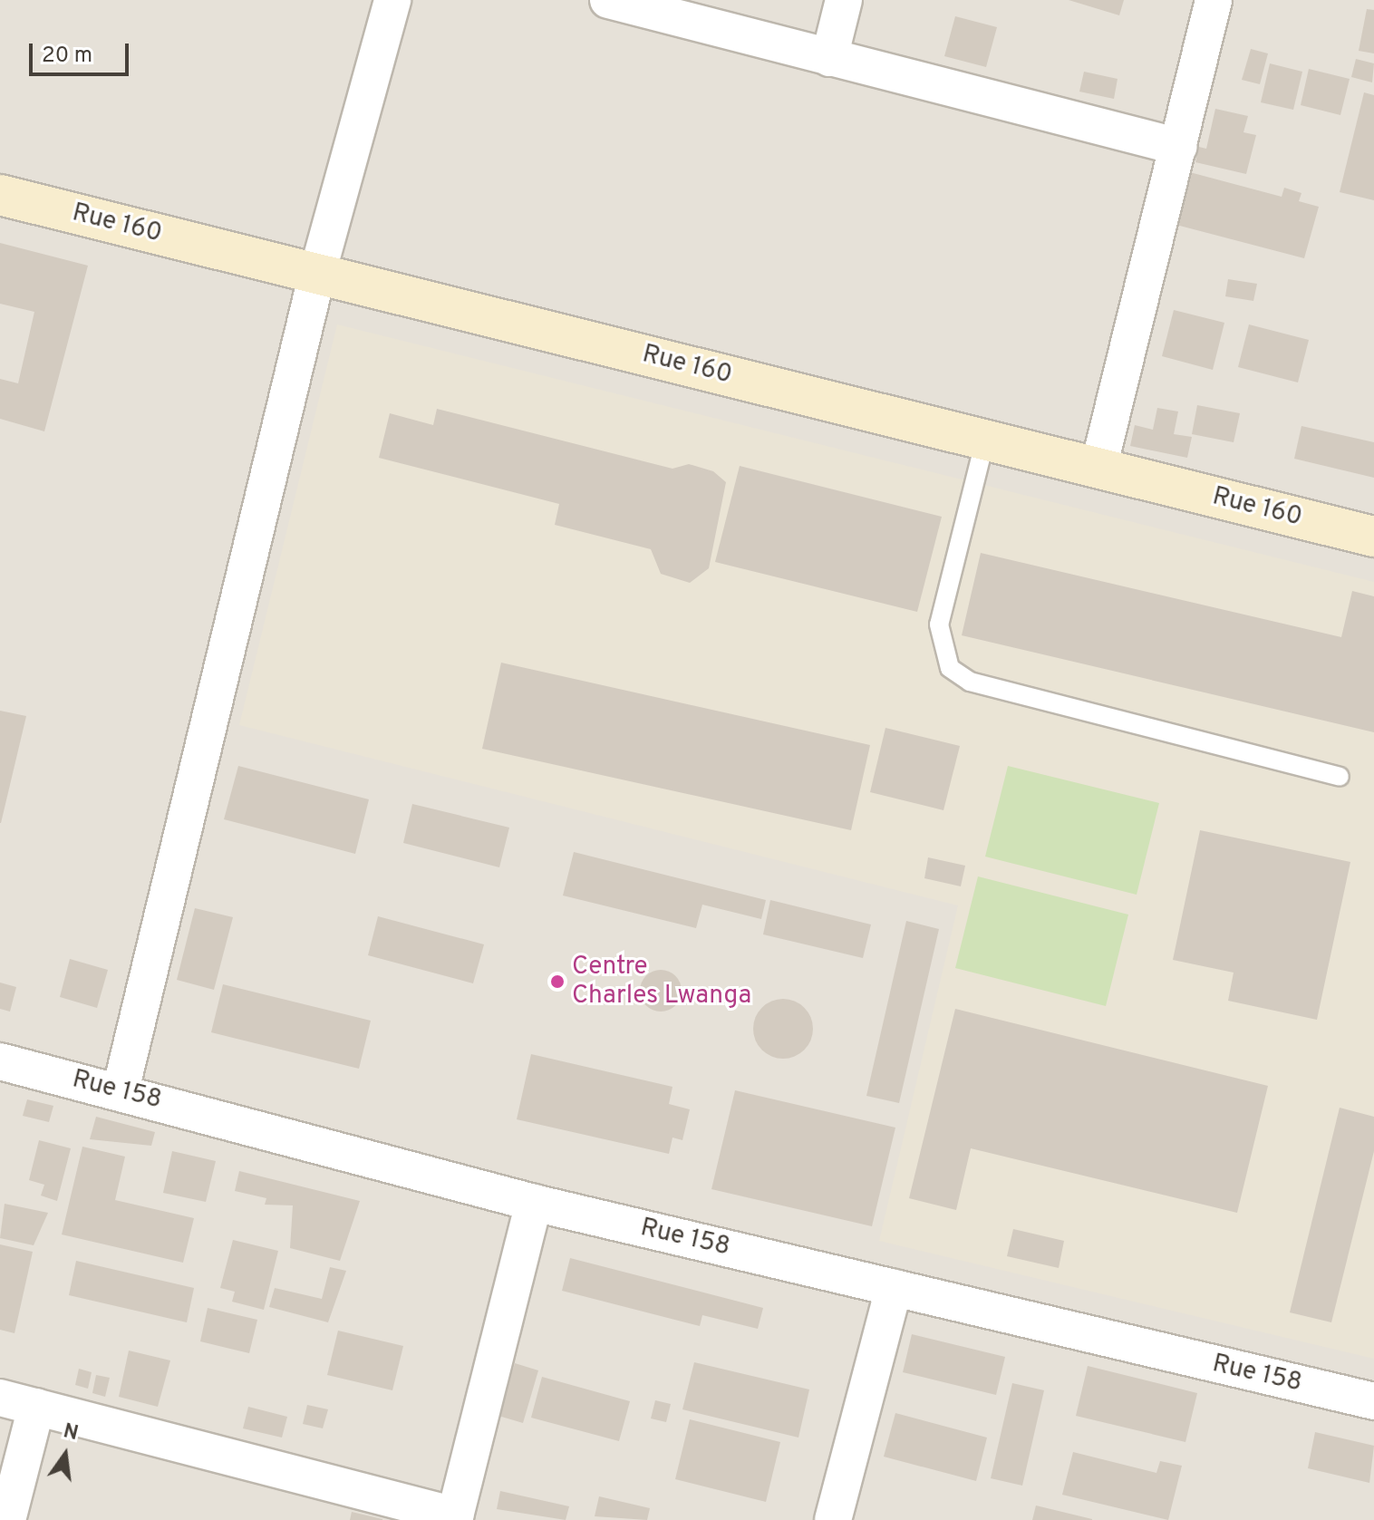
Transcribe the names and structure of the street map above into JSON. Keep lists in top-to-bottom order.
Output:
{
  "streets": {
    "street": ["Rue 160", "Rue 158"]
  },
  "places": ["Centre Charles Lwanga"],
  "scale_bar": "20 m",
  "north": "top"
}
